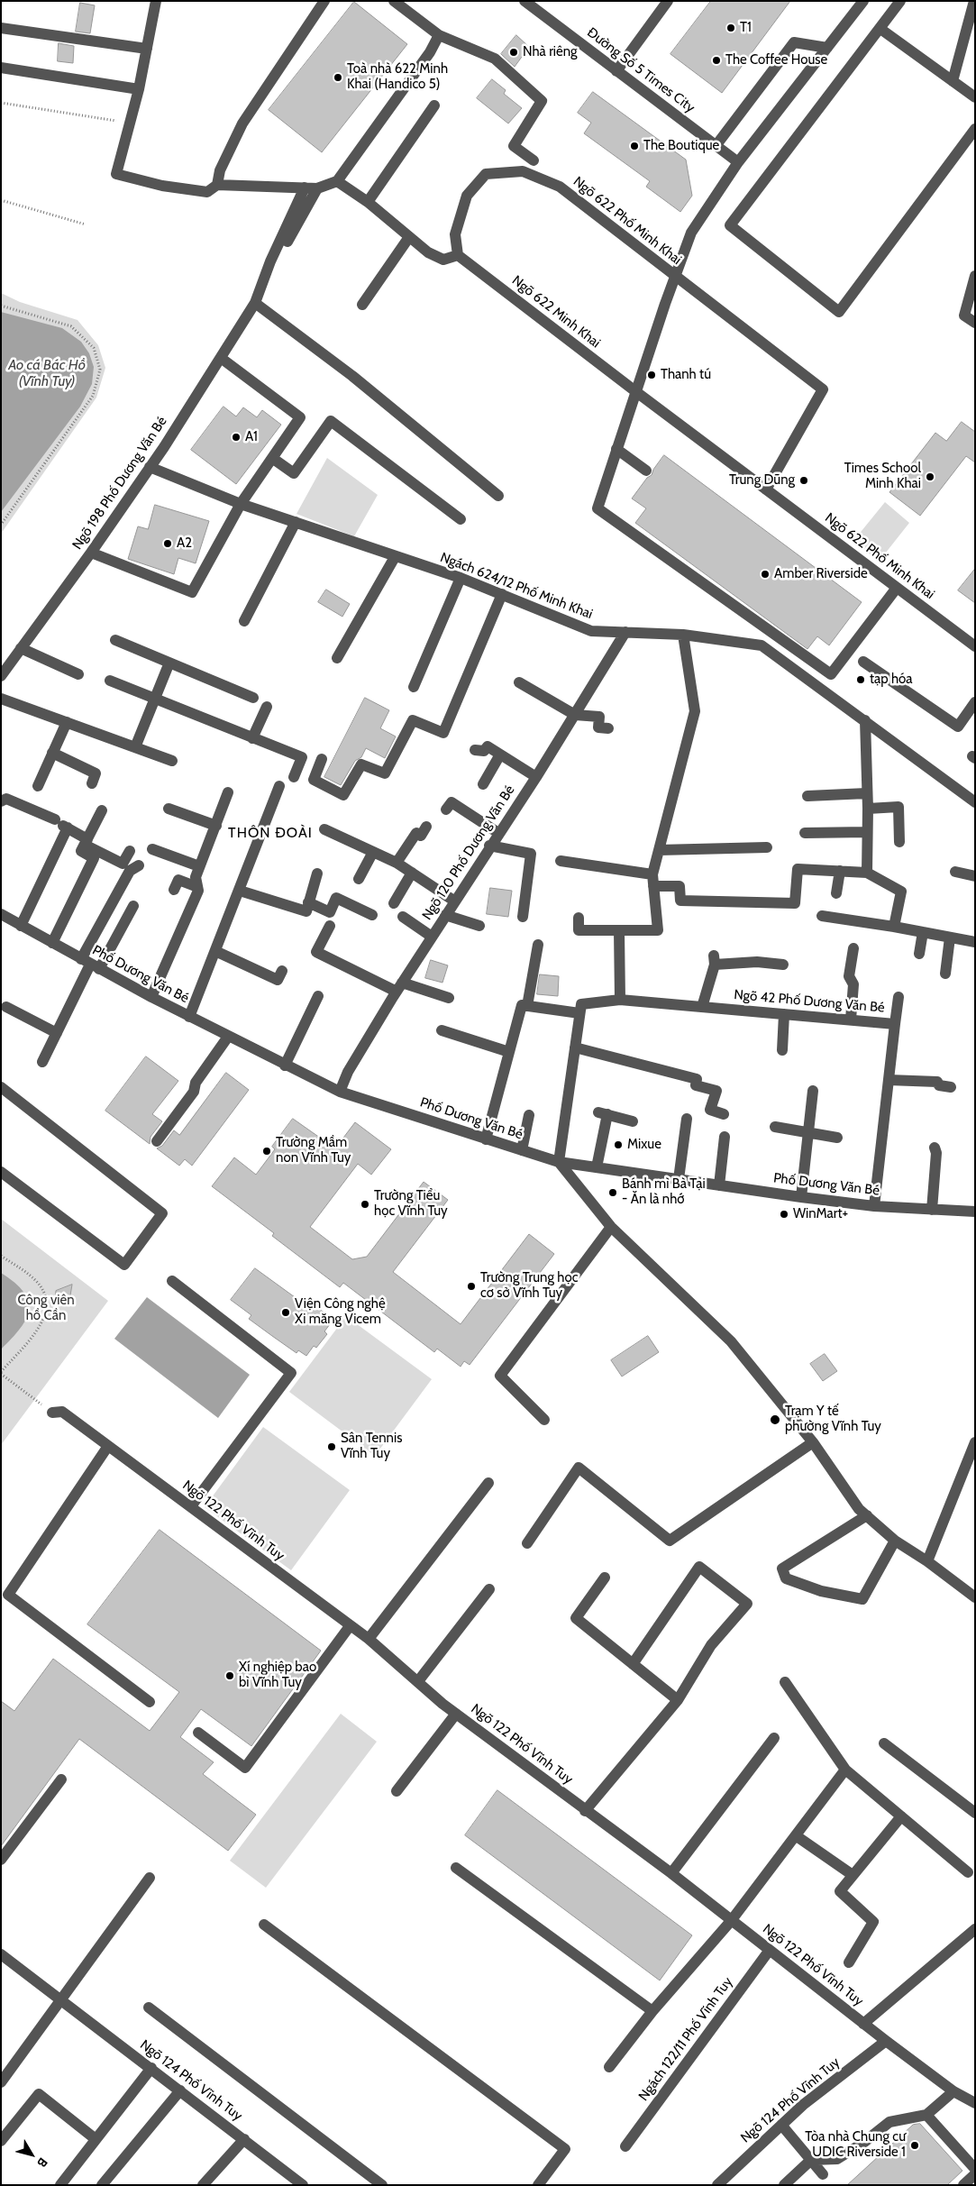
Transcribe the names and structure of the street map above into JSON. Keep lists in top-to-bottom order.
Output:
{
  "streets": {
    "street": [
      "Đường Số 5 Times City",
      "Ngõ 622 Phố Minh Khai",
      "Ngõ 622 Minh Khai",
      "Ngõ 198 Phố Dương Văn Bé",
      "Ngách 624/12 Phố Minh Khai",
      "Ngõ 120 Phố Dương Văn Bé",
      "Phố Dương Văn Bé",
      "Ngõ 42 Phố Dương Văn Bé",
      "Ngõ 122 Phố Vĩnh Tuy",
      "Ngách 122/11 Phố Vĩnh Tuy",
      "Ngõ 124 Phố Vĩnh Tuy"
    ]
  },
  "crossings": [
    ["Ngõ 622 Phố Minh Khai", "Ngõ 622 Minh Khai"],
    ["Ngõ 198 Phố Dương Văn Bé", "Ngách 624/12 Phố Minh Khai"],
    ["Ngách 624/12 Phố Minh Khai", "Ngõ 120 Phố Dương Văn Bé"],
    ["Ngõ 120 Phố Dương Văn Bé", "Phố Dương Văn Bé"],
    ["Phố Dương Văn Bé", "Ngõ 42 Phố Dương Văn Bé"],
    ["Ngõ 122 Phố Vĩnh Tuy", "Ngách 122/11 Phố Vĩnh Tuy"],
    ["Ngõ 122 Phố Vĩnh Tuy", "Ngõ 124 Phố Vĩnh Tuy"]
  ],
  "districts": ["THÔN ĐOÀI"],
  "water": ["Ao cá Bác Hồ (Vĩnh Tuy)"],
  "parks": ["Công viên hồ Cần"],
  "places": [
    "T1",
    "Nhà riêng",
    "The Coffee House",
    "Toà nhà 622 Minh Khai (Handico 5)",
    "The Boutique",
    "Thanh tú",
    "A1",
    "Times School Minh Khai",
    "Trung Dũng",
    "A2",
    "Amber Riverside",
    "tạp hóa",
    "Mixue",
    "Trường Mầm non Vĩnh Tuy",
    "Bánh mì Bà Tại - Ăn là nhớ",
    "Trường Tiểu học Vĩnh Tuy",
    "WinMart+",
    "Trường Trung học cơ sở Vĩnh Tuy",
    "Viện Công nghệ Xi măng Vicem",
    "Trạm Y tế phường Vĩnh Tuy",
    "Sân Tennis Vĩnh Tuy",
    "Xí nghiệp bao bì Vĩnh Tuy",
    "Tòa nhà Chung cư UDIC Riverside 1"
  ],
  "north": "bottom right"
}
